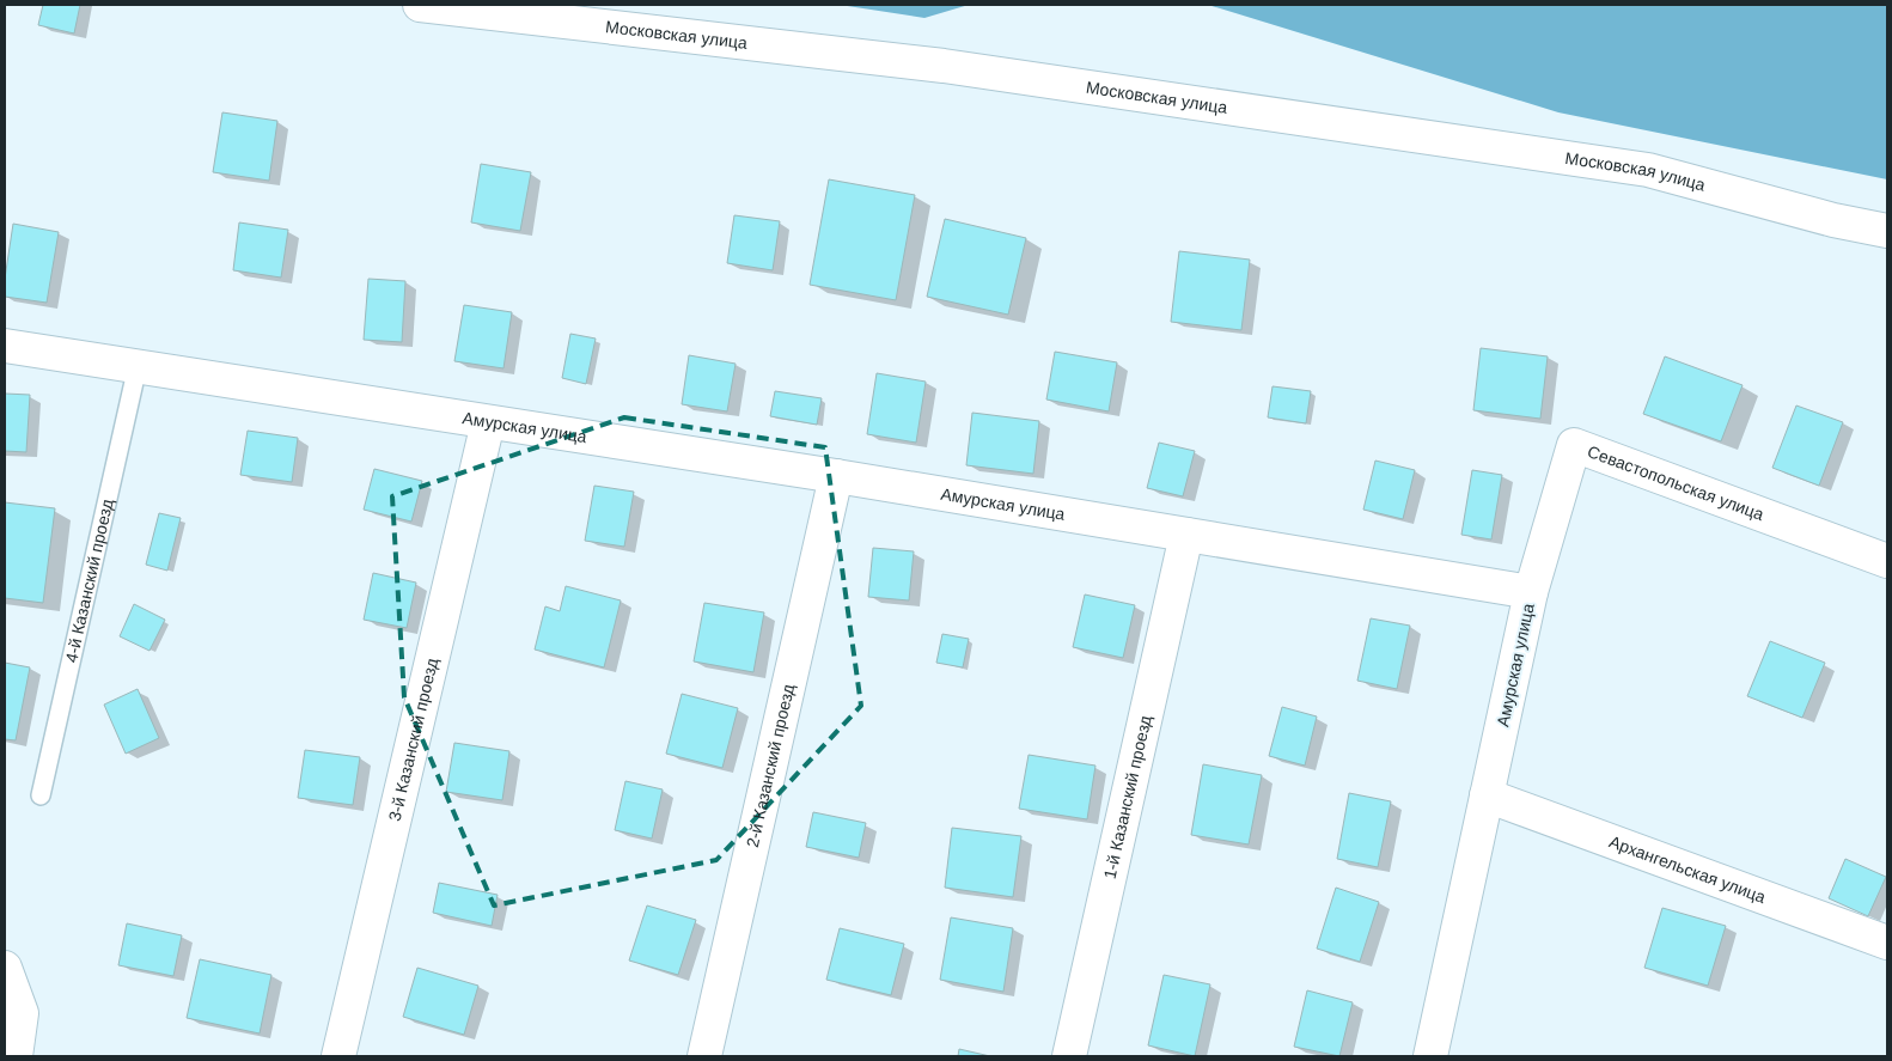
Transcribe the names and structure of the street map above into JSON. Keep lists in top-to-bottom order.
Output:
{
  "streets": {
    "street": [
      "Московская улица",
      "Амурская улица",
      "Севастопольская улица",
      "3-й Казанский проезд",
      "2-й Казанский проезд",
      "1-й Казанский проезд",
      "Архангельская улица"
    ],
    "lane": ["4-й Казанский проезд"]
  },
  "crossings": [
    ["Амурская улица", "Севастопольская улица"],
    ["Амурская улица", "4-й Казанский проезд"],
    ["Амурская улица", "3-й Казанский проезд"],
    ["Амурская улица", "2-й Казанский проезд"],
    ["Амурская улица", "1-й Казанский проезд"],
    ["Амурская улица", "Архангельская улица"]
  ]
}
